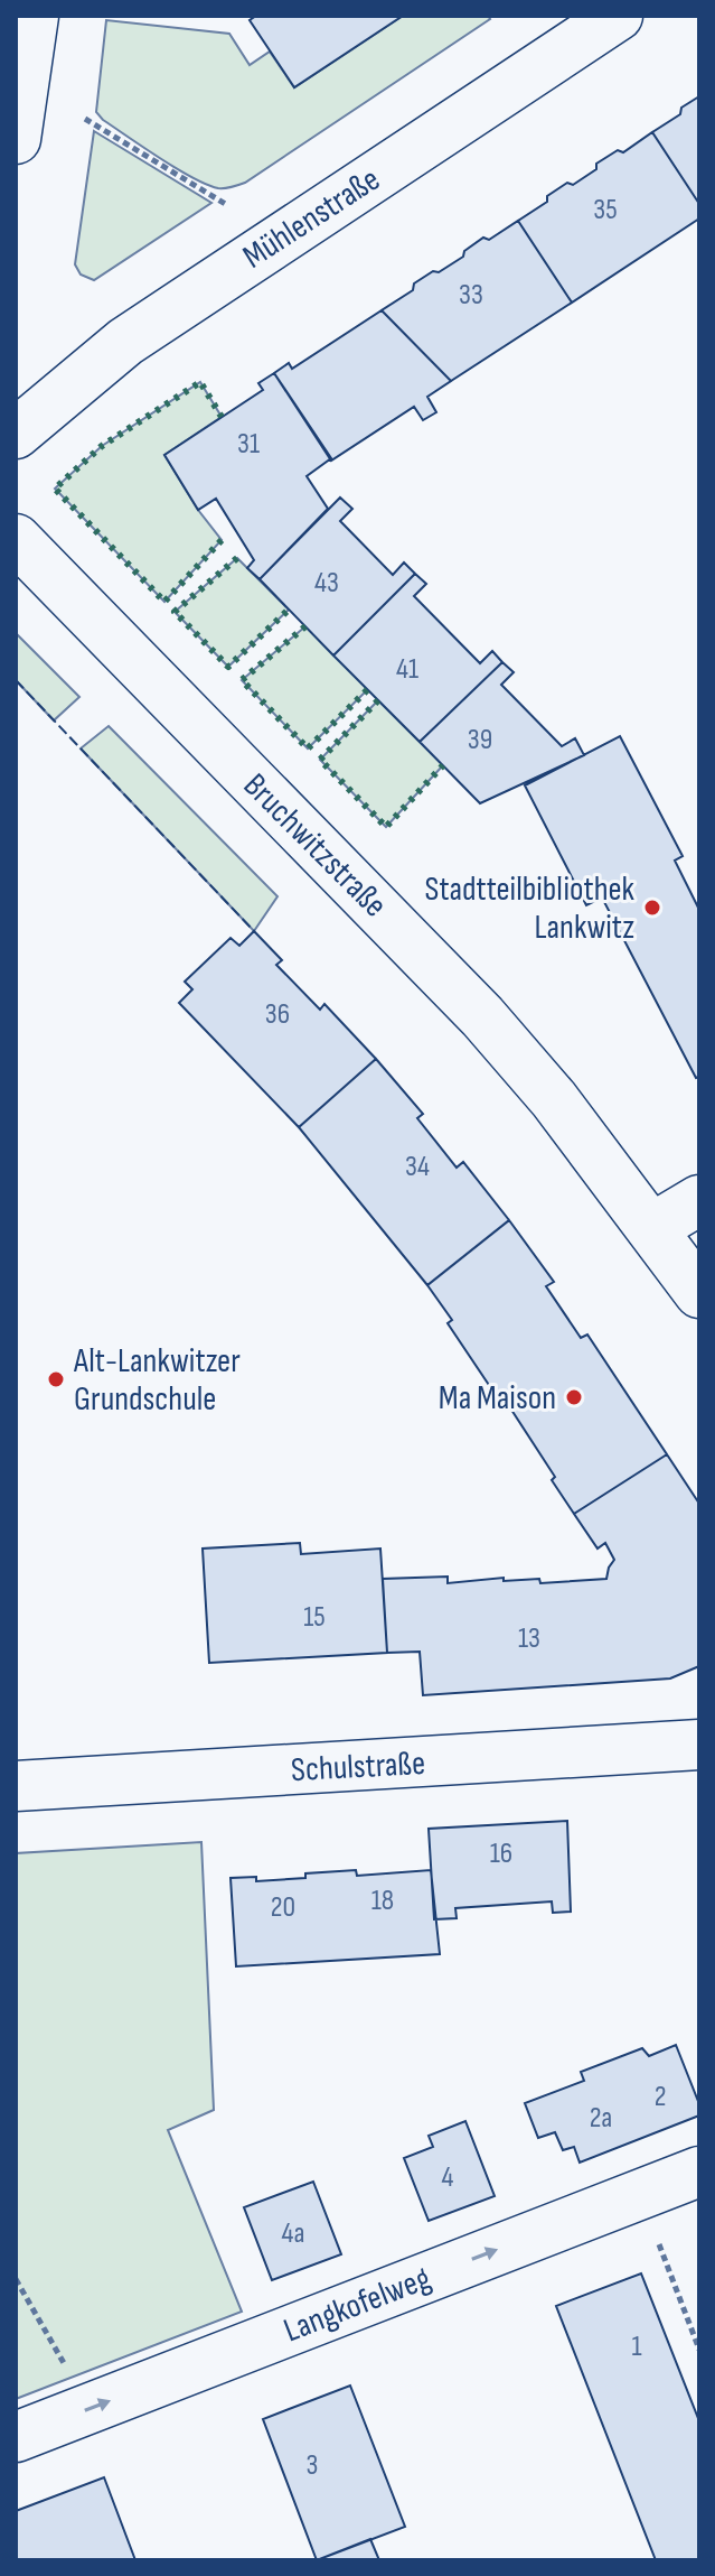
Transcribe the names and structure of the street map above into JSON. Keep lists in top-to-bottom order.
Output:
{
  "streets": {
    "street": [
      "Mühlenstraße",
      "Bruchwitzstraße",
      "Schulstraße",
      "Langkofelweg"
    ]
  },
  "one_way": ["Langkofelweg"],
  "places": ["Stadtteilbibliothek Lankwitz", "Alt-Lankwitzer Grundschule", "Ma Maison"],
  "house_numbers": [
    "35",
    "33",
    "31",
    "43",
    "41",
    "39",
    "36",
    "34",
    "15",
    "13",
    "16",
    "18",
    "20",
    "2",
    "2a",
    "4",
    "4a",
    "1",
    "3"
  ]
}
